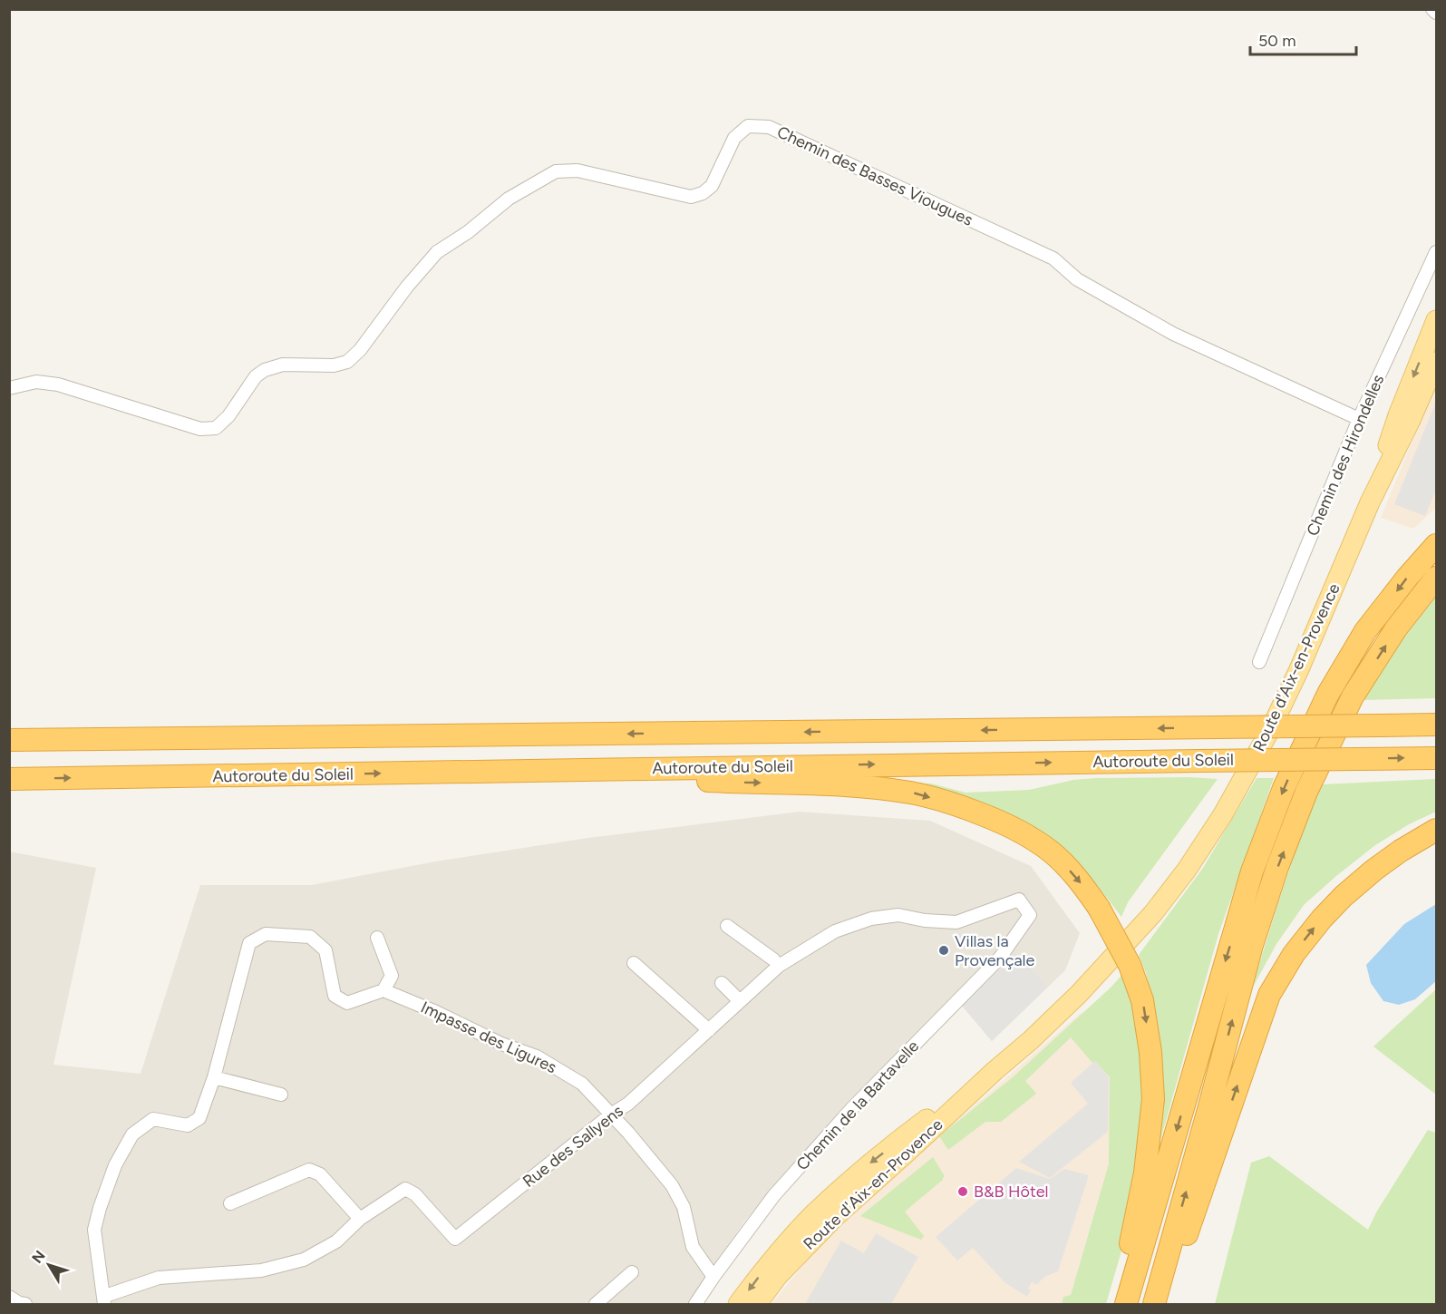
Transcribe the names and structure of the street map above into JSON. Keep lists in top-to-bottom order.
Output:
{
  "streets": {
    "highway": ["Autoroute du Soleil"],
    "main road": ["Route d'Aix-en-Provence"],
    "street": [
      "Chemin des Basses Viougues",
      "Chemin des Hirondelles",
      "Impasse des Ligures",
      "Chemin de la Bartavelle",
      "Rue des Sallyens"
    ]
  },
  "crossings": [
    ["Chemin des Basses Viougues", "Chemin des Hirondelles"],
    ["Impasse des Ligures", "Chemin de la Bartavelle"],
    ["Impasse des Ligures", "Rue des Sallyens"],
    ["Chemin de la Bartavelle", "Rue des Sallyens"]
  ],
  "places": ["Villas la Provençale", "B&B Hôtel"],
  "scale_bar": "50 m",
  "north": "top left"
}
